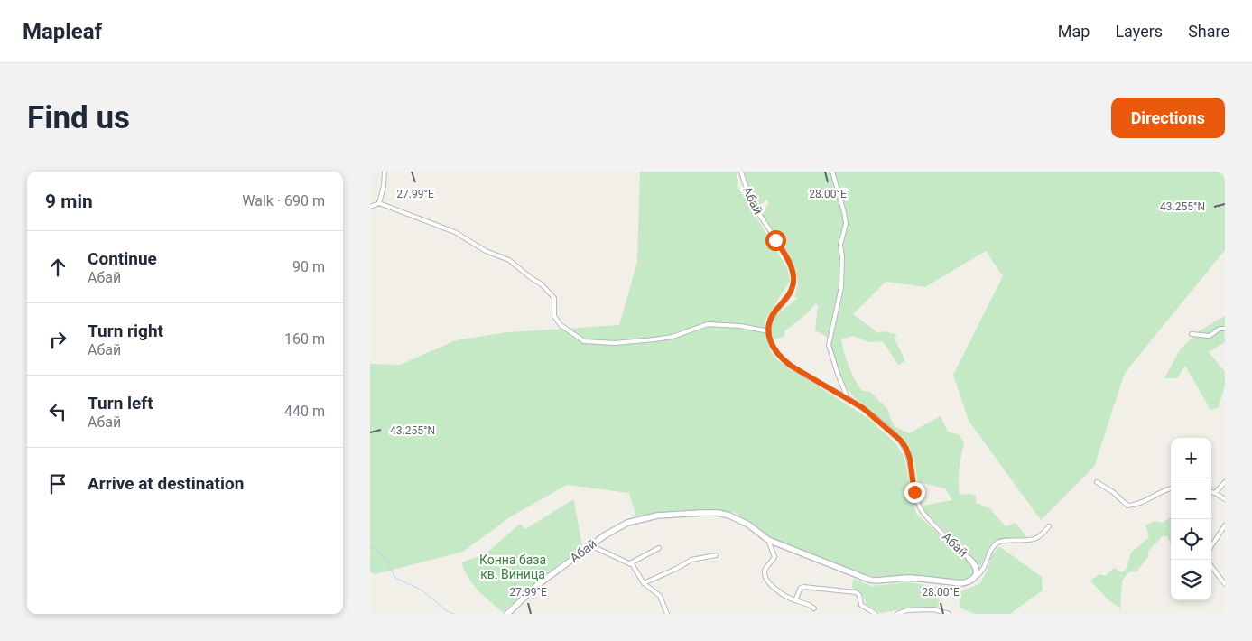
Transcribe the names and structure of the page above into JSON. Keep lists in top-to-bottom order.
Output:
{
  "streets": {
    "street": ["Абай"]
  },
  "parks": ["Конна база кв. Виница"],
  "page": {
    "header": "Mapleaf",
    "nav": ["Map", "Layers", "Share"],
    "buttons": "Directions",
    "title": "Find us",
    "heading": ["9 min", "Walk · 690 m"],
    "list": [
      ["Continue", "Абай", "90 m"],
      ["Turn right", "Абай", "160 m"],
      ["Turn left", "Абай", "440 m"],
      "Arrive at destination"
    ],
    "map_buttons": ["+", "−"]
  },
  "coordinates": ["27.99°E", "28.00°E", "43.255°N"]
}
